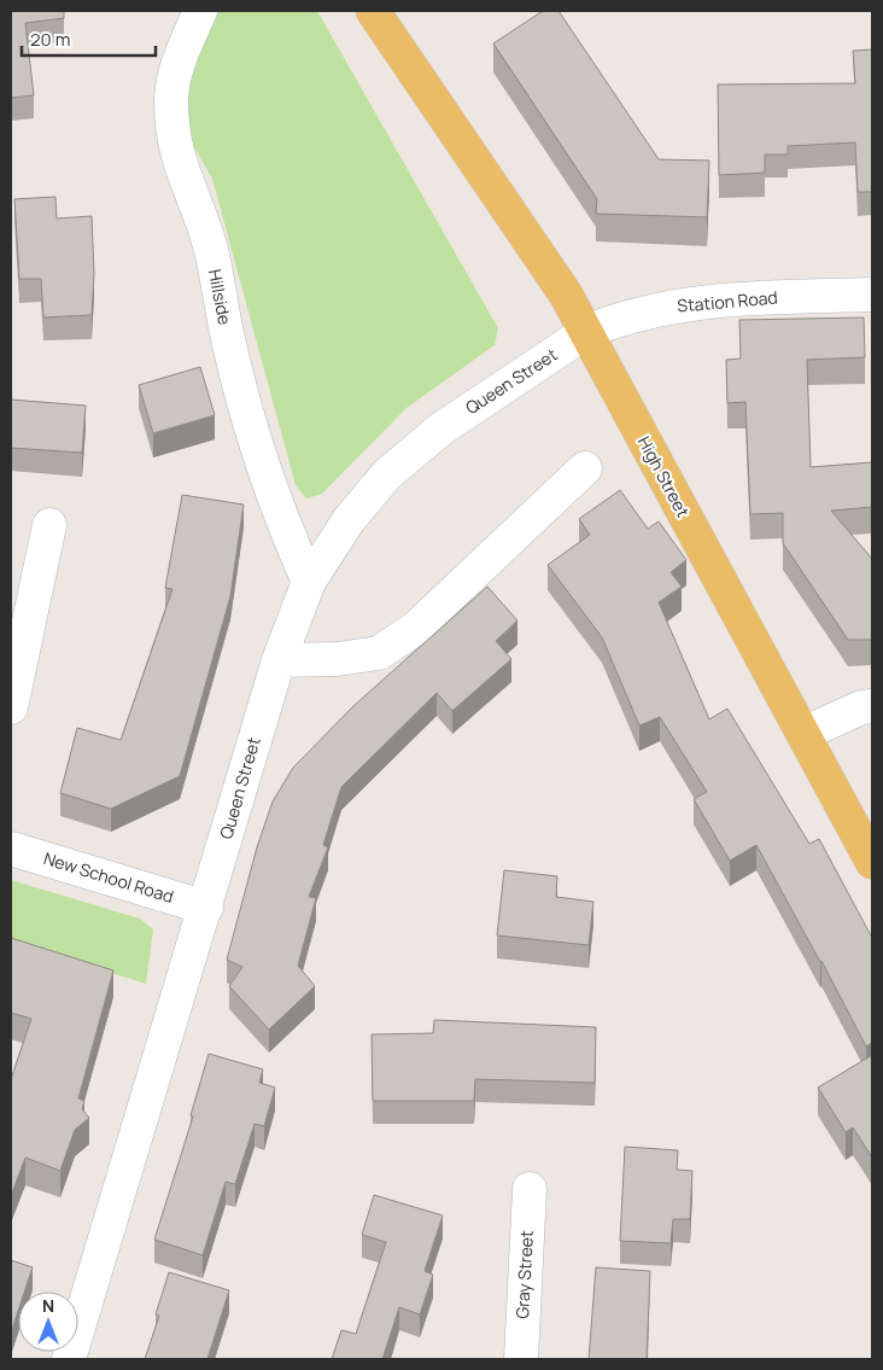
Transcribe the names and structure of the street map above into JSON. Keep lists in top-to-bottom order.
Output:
{
  "streets": {
    "main road": ["High Street"],
    "street": [
      "Hillside",
      "Station Road",
      "Queen Street",
      "New School Road",
      "Gray Street"
    ]
  },
  "crossings": [
    ["Hillside", "Queen Street"],
    ["Station Road", "Queen Street"],
    ["Station Road", "High Street"],
    ["Queen Street", "High Street"],
    ["Queen Street", "New School Road"]
  ],
  "scale_bar": "20 m",
  "north": "top"
}
